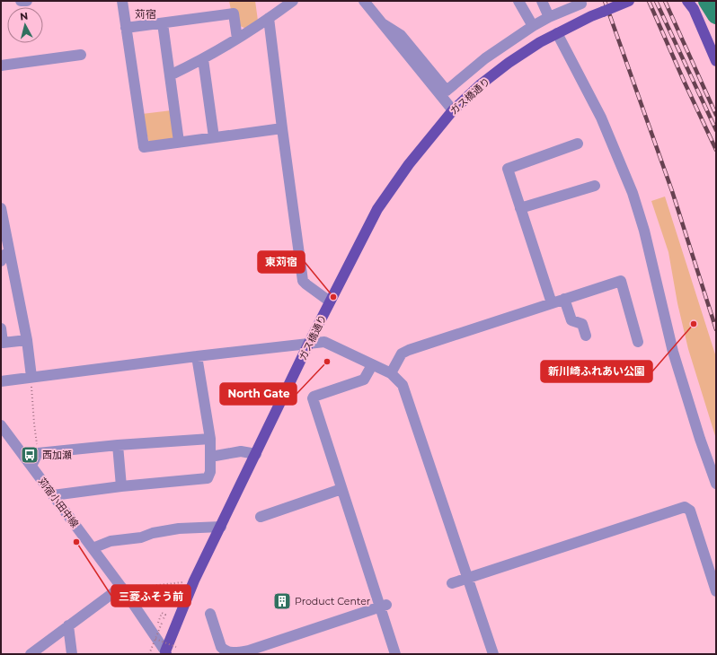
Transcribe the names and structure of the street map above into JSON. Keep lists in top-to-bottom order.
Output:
{
  "streets": {
    "main road": ["ガス橋通り"],
    "street": ["苅宿小田中線"]
  },
  "crossings": [
    ["ガス橋通り", "苅宿小田中線"]
  ],
  "districts": ["苅宿"],
  "places": {
    "other": [
      "東苅宿",
      "新川崎ふれあい公園",
      "North Gate",
      "三菱ふそう前"
    ],
    "bus stop": ["西加瀬"],
    "building": ["Product Center"]
  },
  "north": "top"
}
